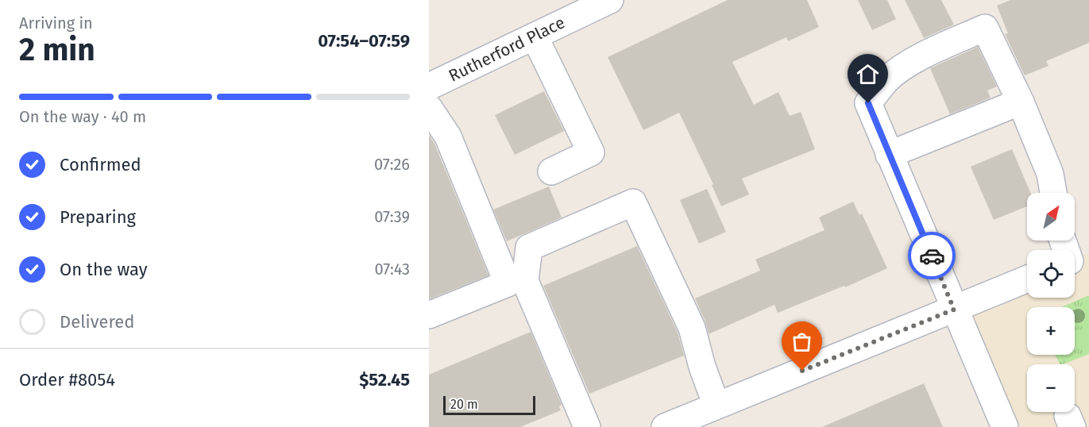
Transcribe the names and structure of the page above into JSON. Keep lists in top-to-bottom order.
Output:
{
  "streets": {
    "street": ["Rutherford Place"]
  },
  "scale_bar": "20 m",
  "north": "top right",
  "page": {
    "heading": ["2 min", "Arriving in", "07:54–07:59"],
    "panel": ["Order #8054", "$52.45"],
    "bar": "On the way · 40 m",
    "list": [
      ["Confirmed", "07:26"],
      ["Preparing", "07:39"],
      ["On the way", "07:43"],
      "Delivered"
    ],
    "map_buttons": ["+", "−"],
    "scale": "20 m"
  }
}
